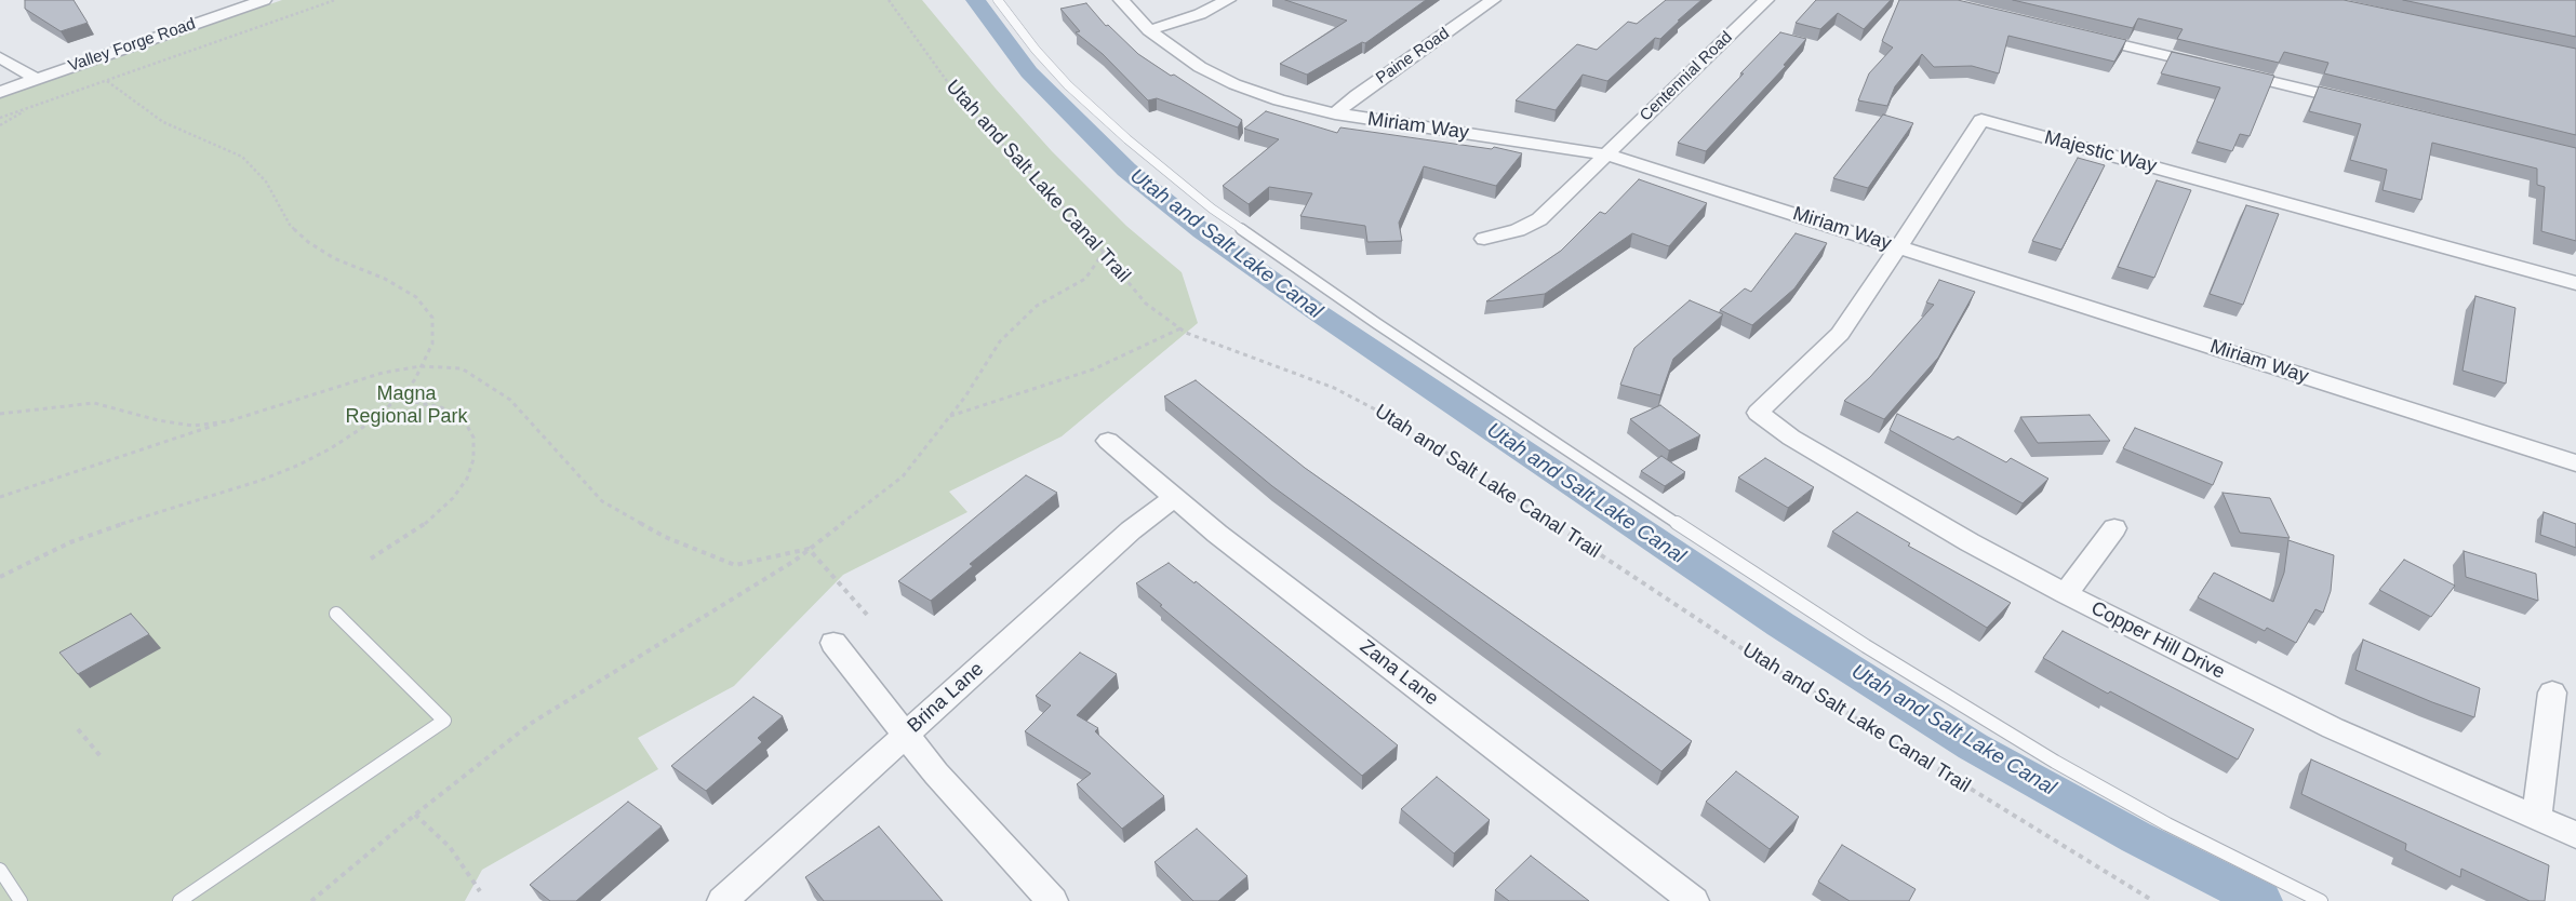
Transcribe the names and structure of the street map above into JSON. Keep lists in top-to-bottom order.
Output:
{
  "streets": {
    "street": [
      "Valley Forge Road",
      "Paine Road",
      "Centennial Road",
      "Miriam Way",
      "Majestic Way",
      "Copper Hill Drive",
      "Zana Lane",
      "Brina Lane"
    ],
    "path": ["Utah and Salt Lake Canal Trail"]
  },
  "crossings": [
    ["Paine Road", "Miriam Way"],
    ["Centennial Road", "Miriam Way"],
    ["Miriam Way", "Majestic Way"],
    ["Majestic Way", "Copper Hill Drive"],
    ["Zana Lane", "Brina Lane"]
  ],
  "water": ["Utah and Salt Lake Canal"],
  "parks": ["Magna Regional Park"]
}
